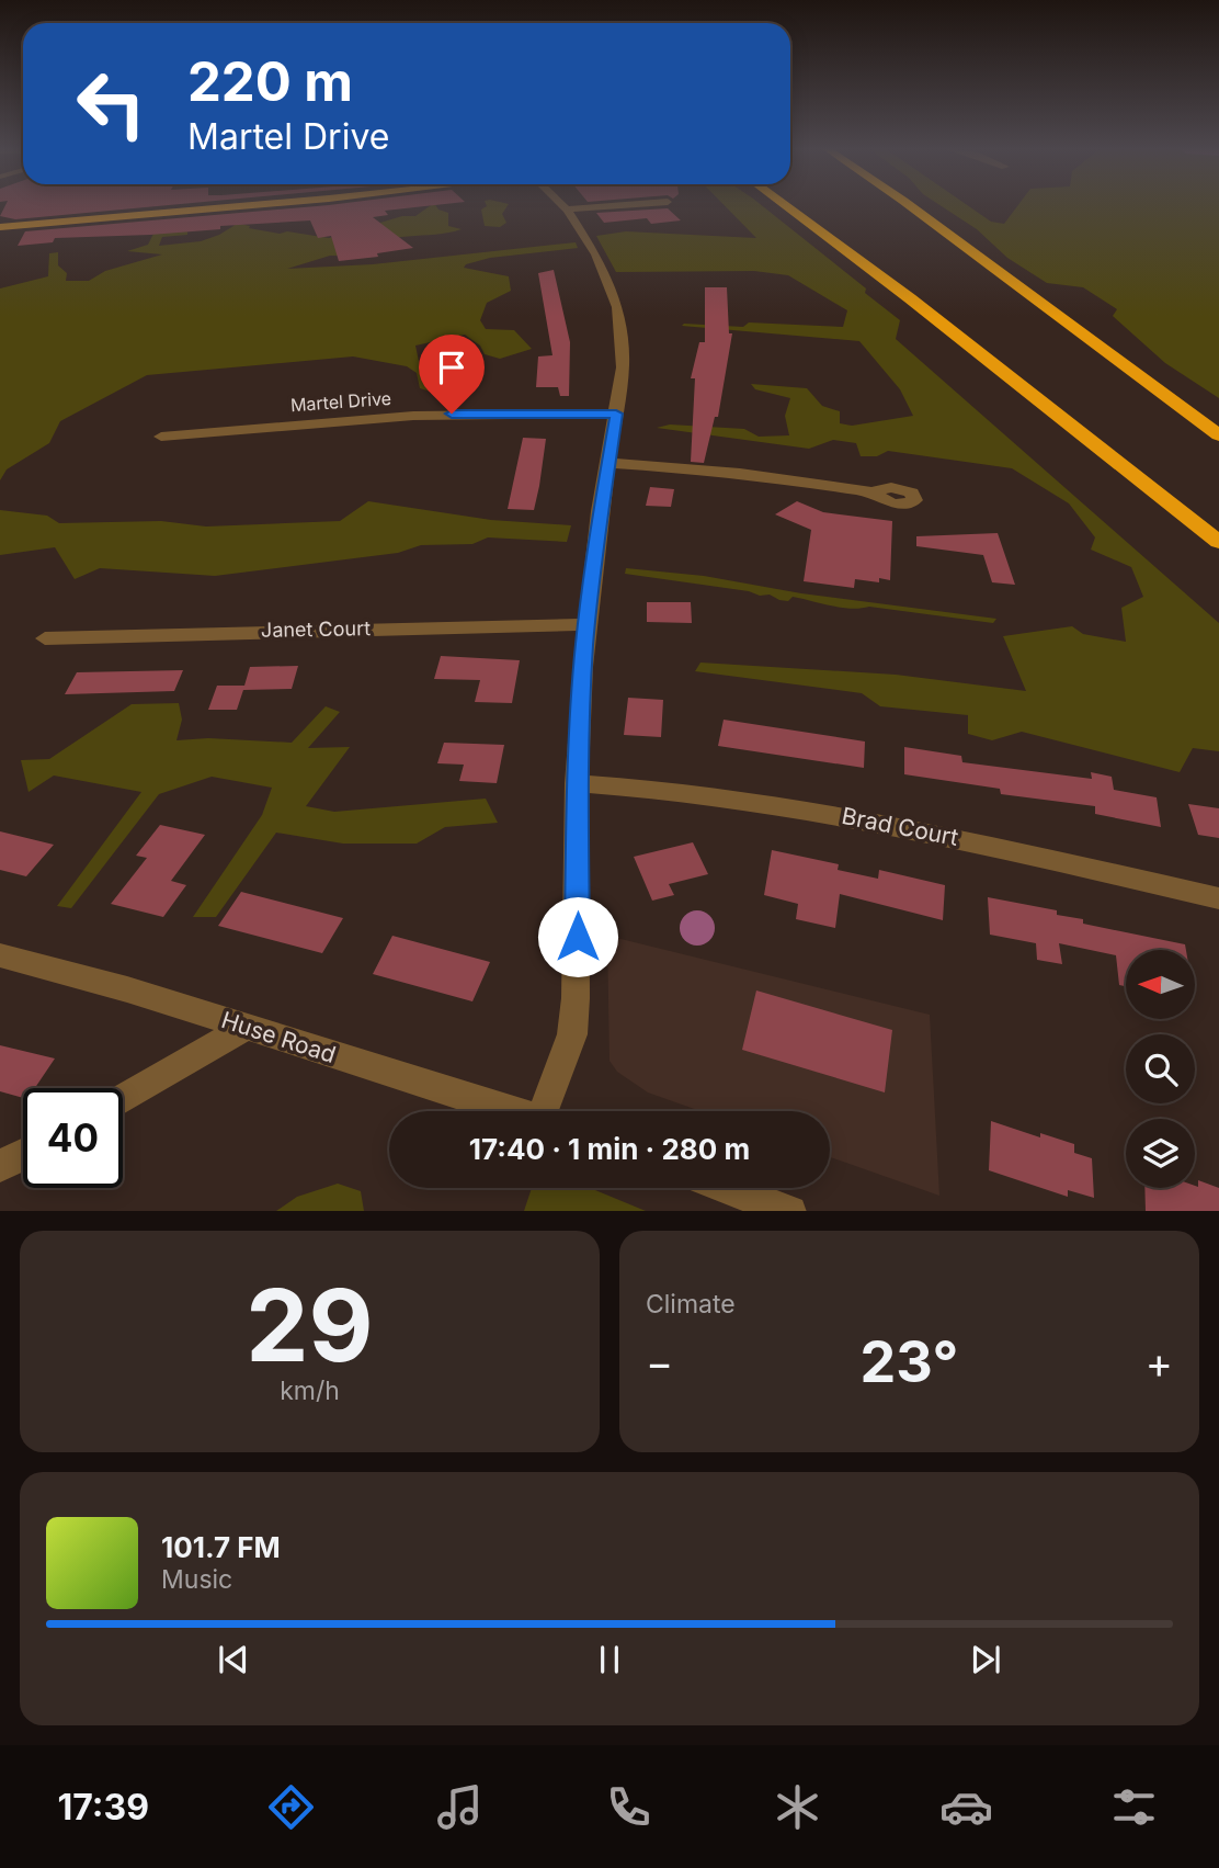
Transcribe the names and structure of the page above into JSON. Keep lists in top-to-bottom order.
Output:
{
  "streets": {
    "street": [
      "Martel Drive",
      "Janet Court",
      "Brad Court",
      "Huse Road"
    ]
  },
  "north": "left",
  "page": {
    "turn": ["220 m", "Martel Drive"],
    "limit": "40",
    "trip": "17:40 · 1 min · 280 m",
    "tile": [
      ["29", "km/h"],
      "Climate"
    ],
    "heat": ["−", "23°", "+"],
    "song": ["101.7 FM", "Music"],
    "tabs": "17:39"
  }
}
